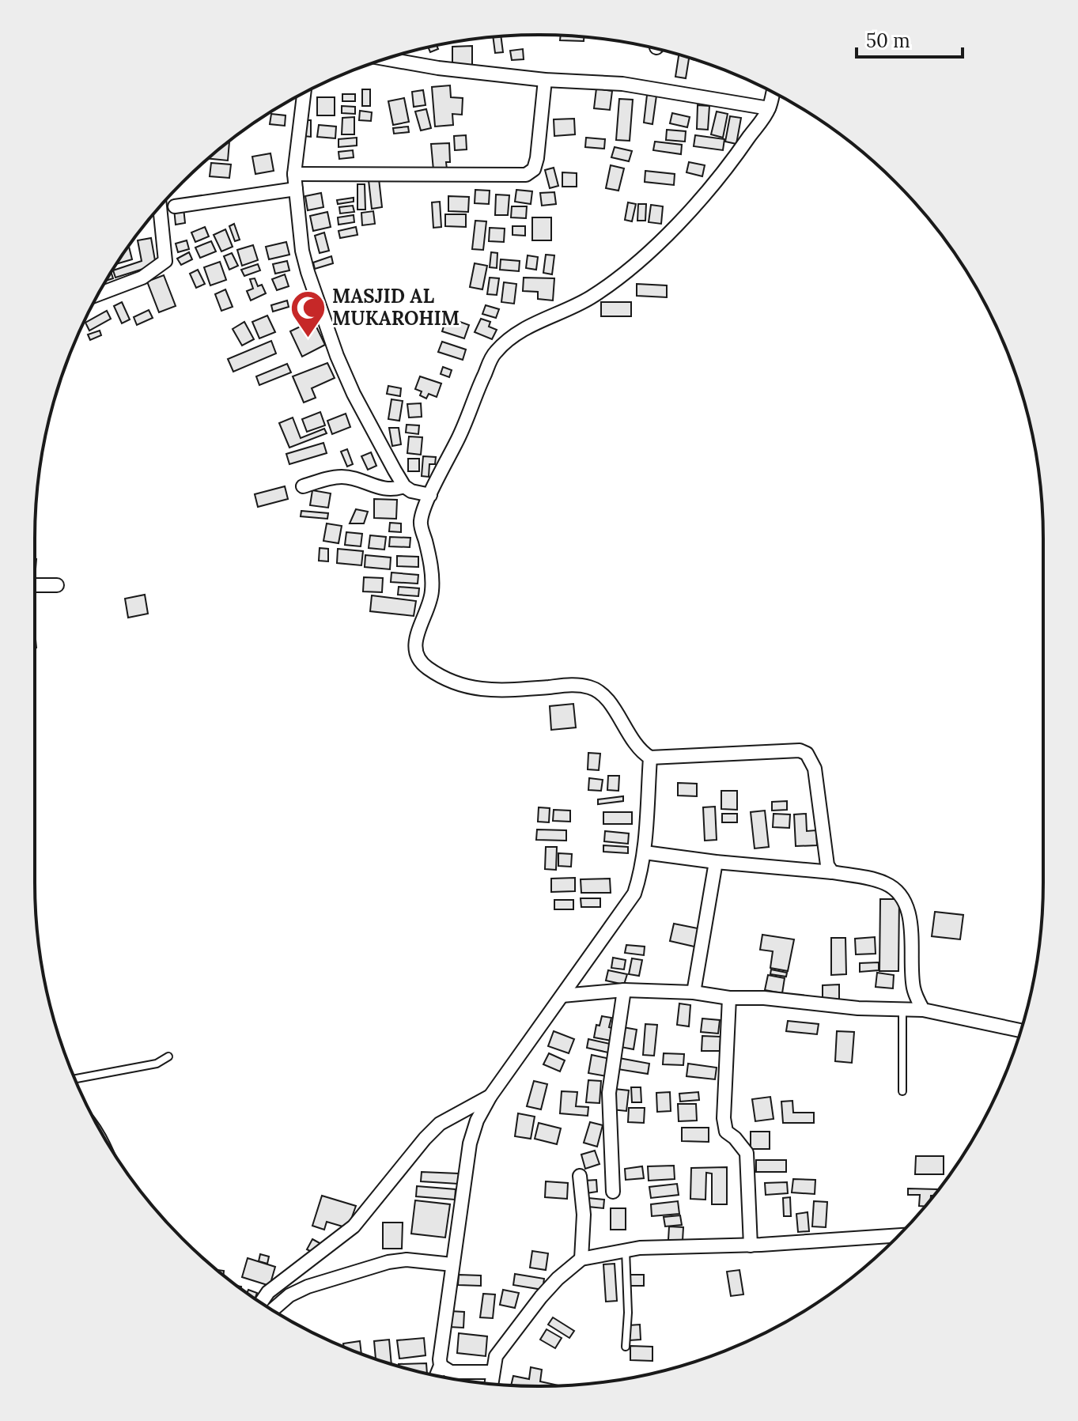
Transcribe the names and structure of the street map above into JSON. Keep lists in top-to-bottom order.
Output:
{
  "places": {
    "mosque": ["MASJID AL MUKAROHIM"]
  },
  "scale_bar": "50 m"
}
